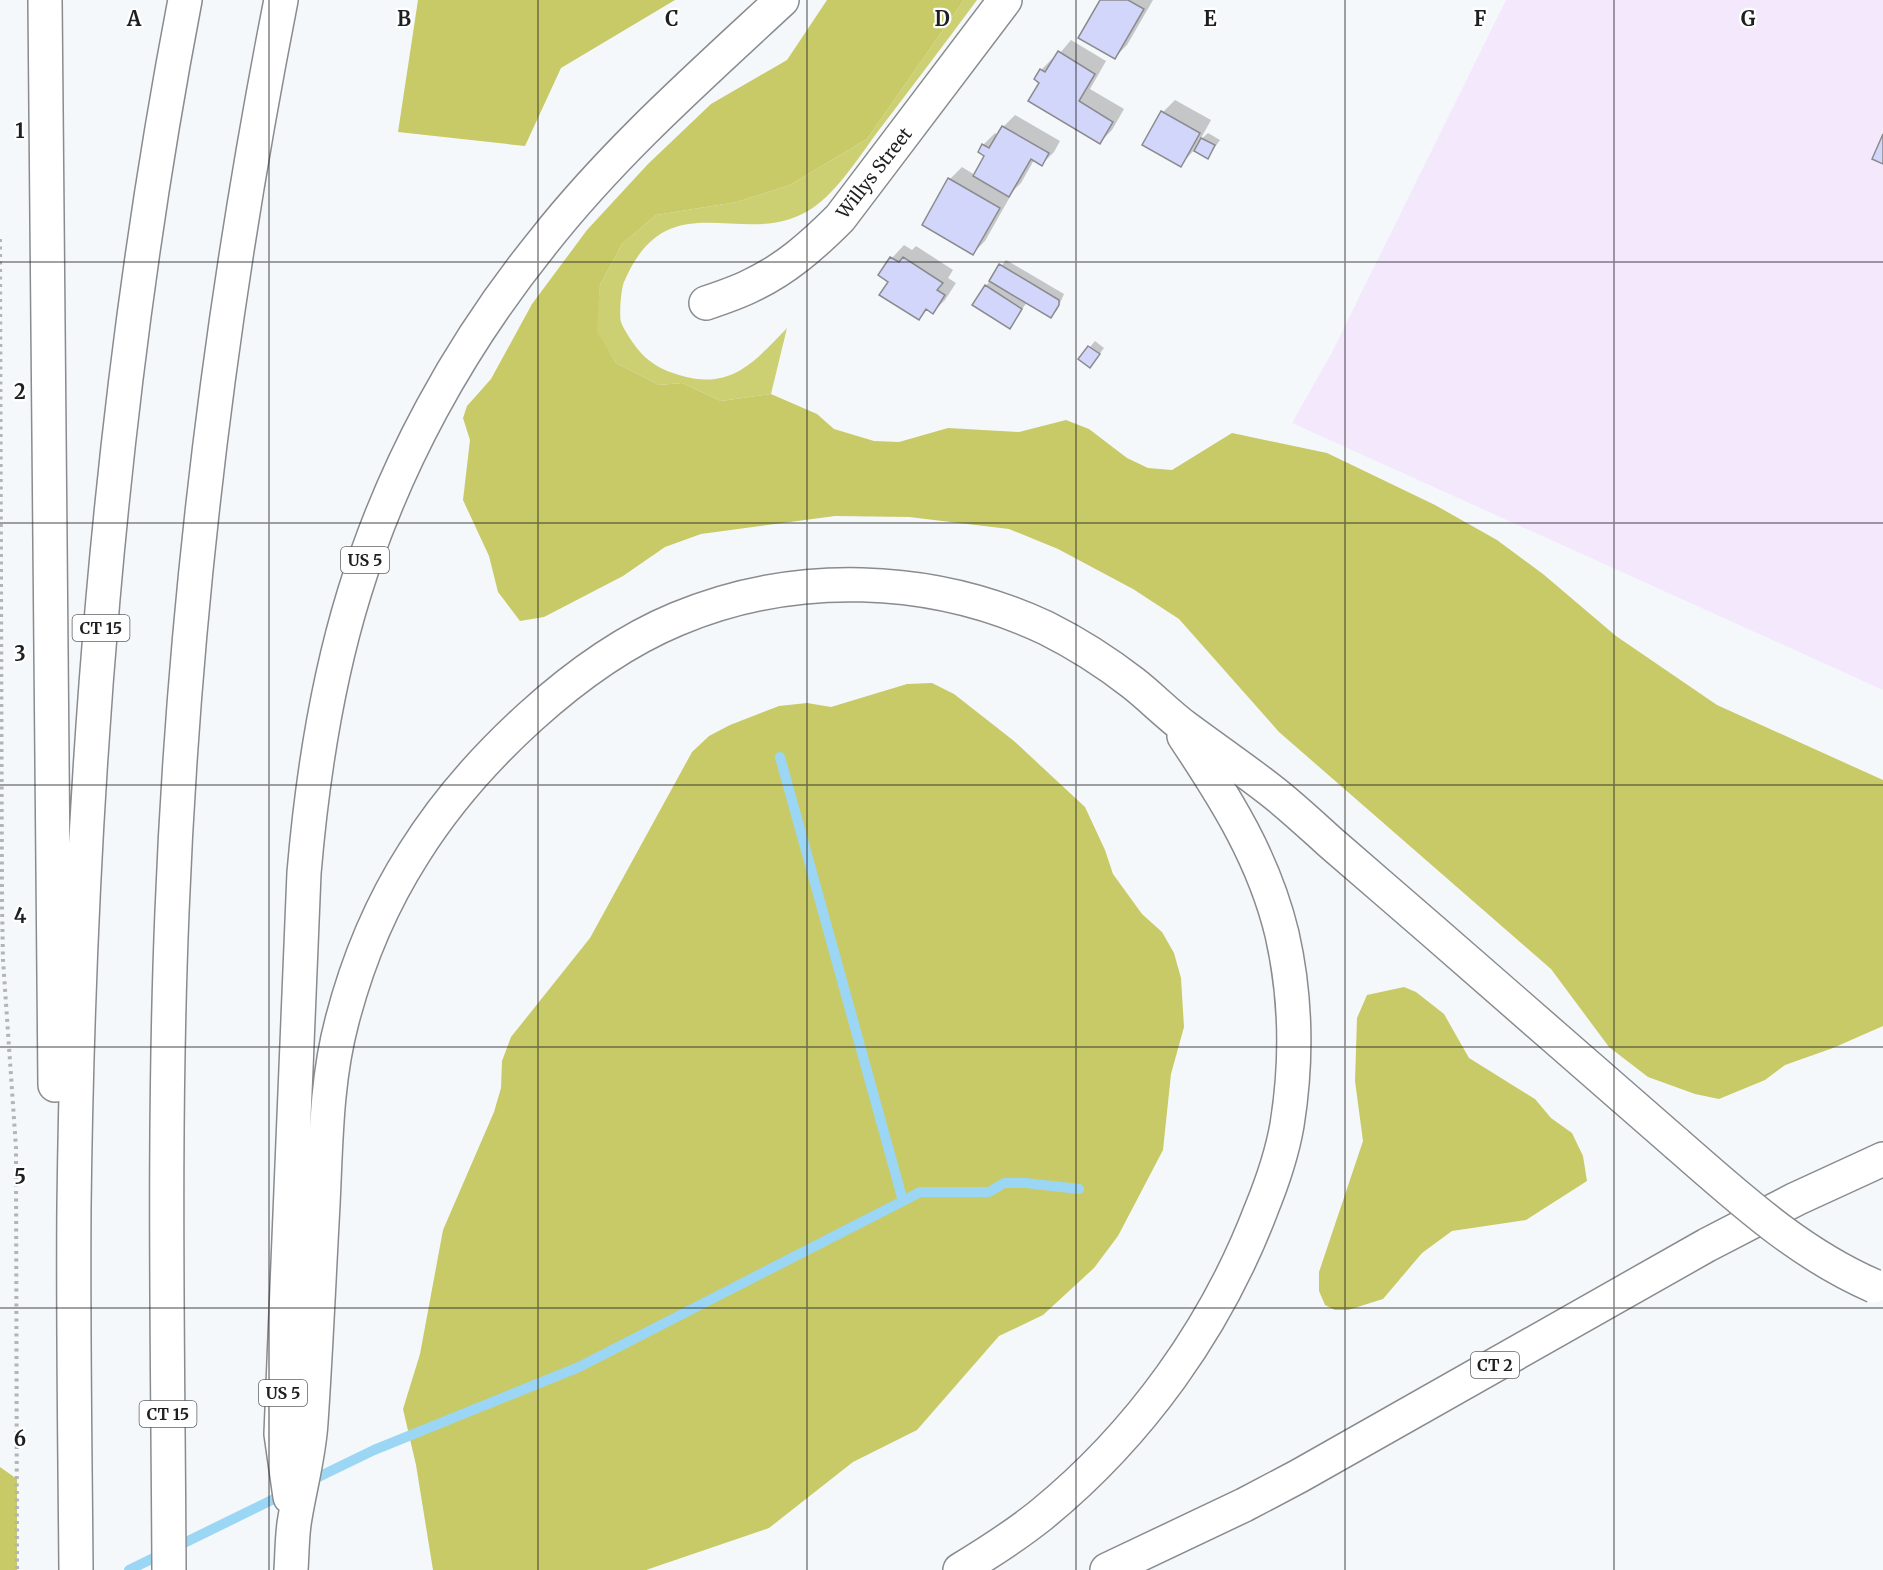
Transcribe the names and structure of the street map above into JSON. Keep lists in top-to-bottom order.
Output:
{
  "streets": {
    "main road": [
      "Willys Street",
      "US 5",
      "CT 15",
      "CT 2"
    ]
  },
  "grid": {
    "columns": [
      "A",
      "B",
      "C",
      "D",
      "E",
      "F",
      "G"
    ],
    "rows": [
      "1",
      "2",
      "3",
      "4",
      "5",
      "6"
    ]
  }
}
